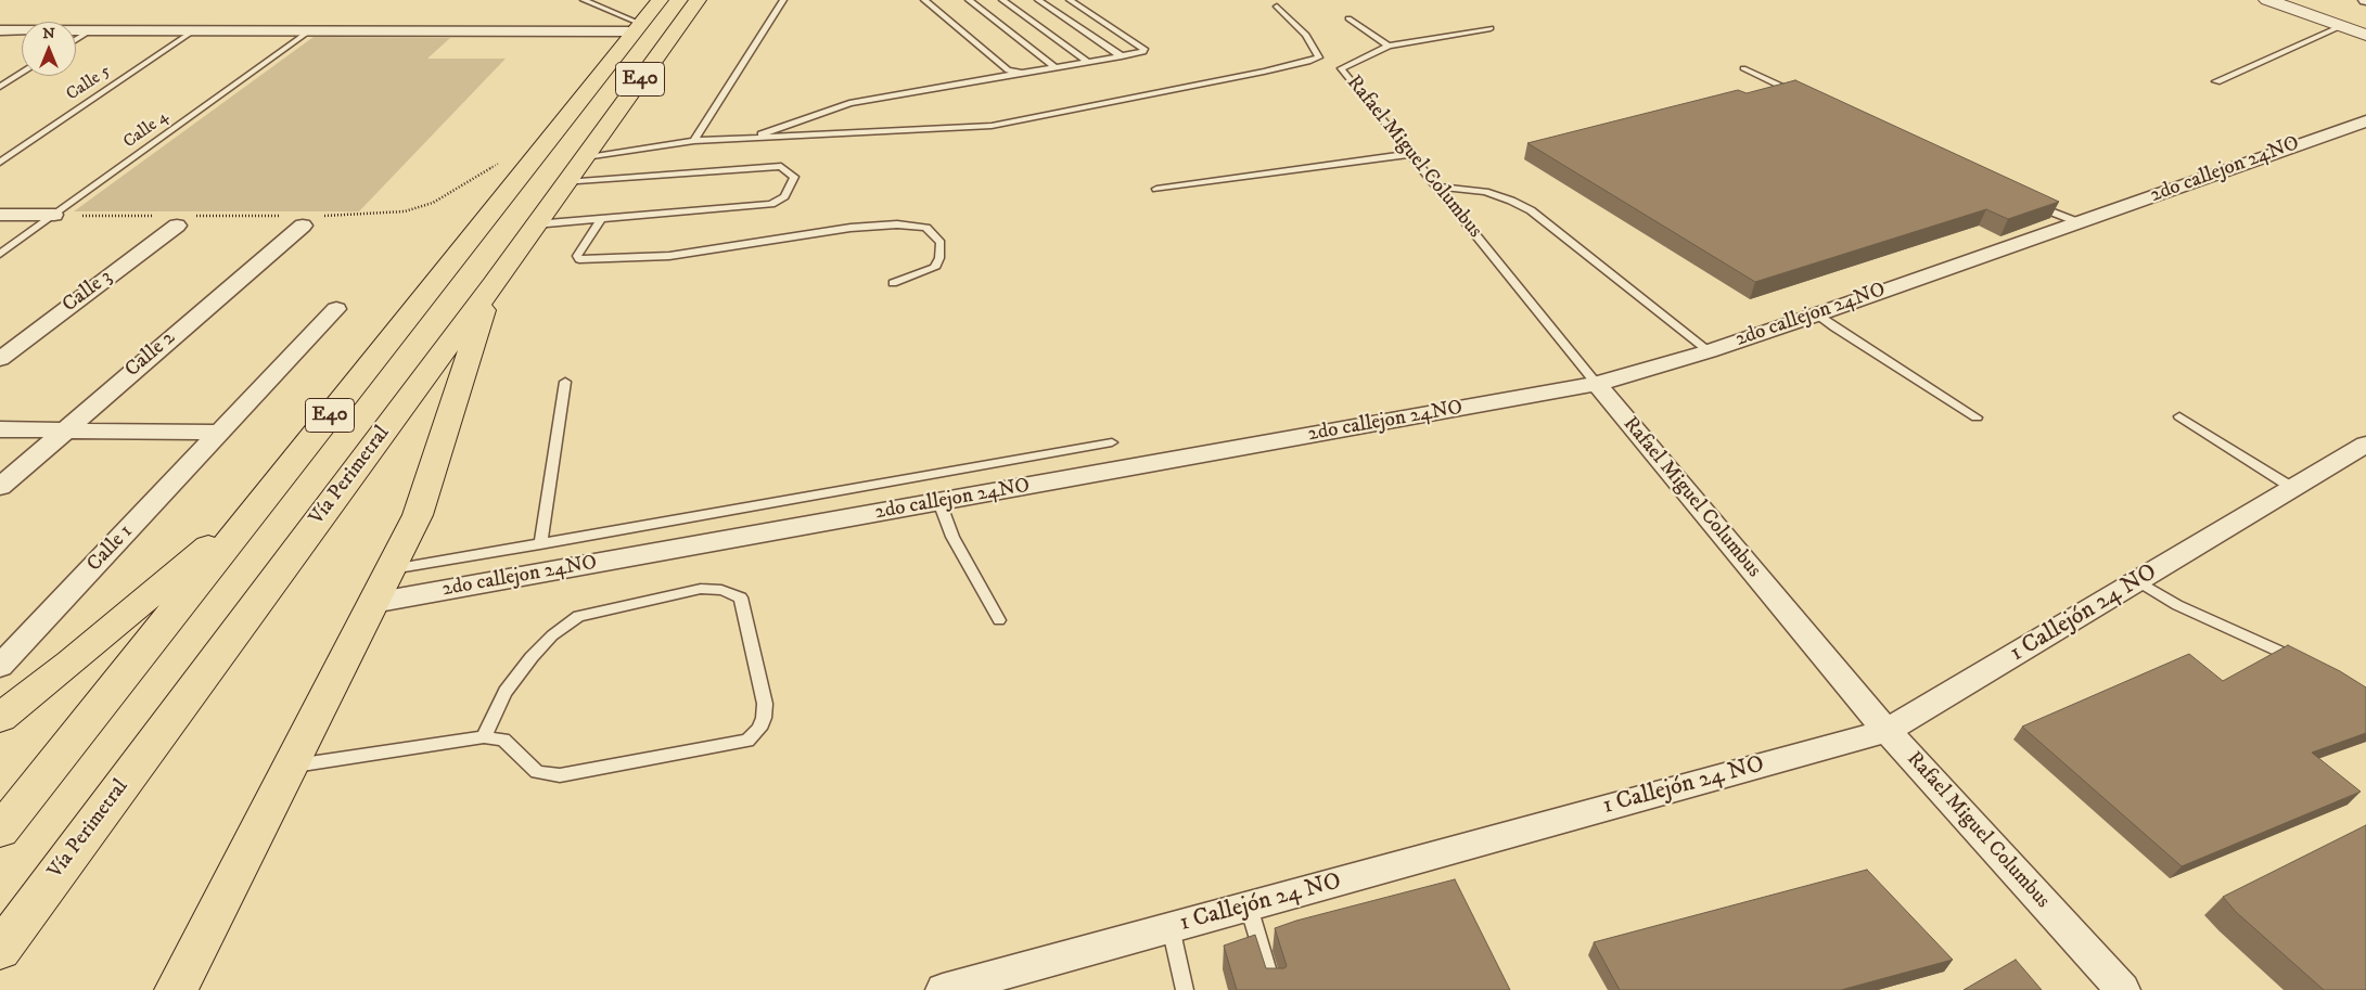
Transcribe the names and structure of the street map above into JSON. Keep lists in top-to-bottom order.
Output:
{
  "streets": {
    "highway": ["E40", "Vía Perimetral"],
    "street": [
      "Rafael Miguel Columbus",
      "2do callejon 24NO",
      "Calle 3",
      "Calle 2",
      "Calle 1",
      "1 Callejón 24 NO"
    ],
    "lane": ["Calle 5", "Calle 4"]
  },
  "crossings": [
    ["Rafael Miguel Columbus", "2do callejon 24NO"],
    ["Rafael Miguel Columbus", "1 Callejón 24 NO"]
  ],
  "north": "top"
}
